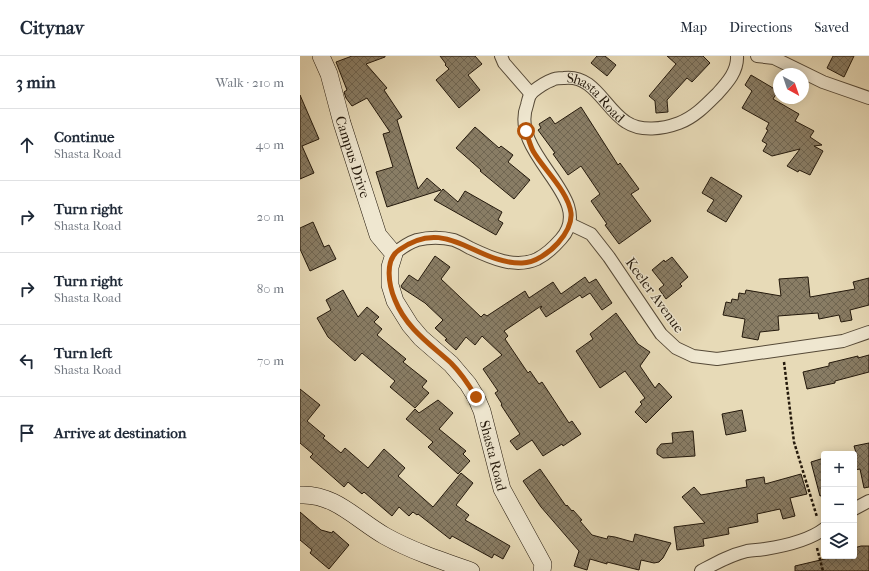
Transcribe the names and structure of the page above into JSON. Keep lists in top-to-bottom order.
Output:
{
  "streets": {
    "street": ["Shasta Road", "Campus Drive", "Keeler Avenue"]
  },
  "crossings": [
    ["Shasta Road", "Campus Drive"]
  ],
  "north": "bottom right",
  "page": {
    "header": "Citynav",
    "nav": ["Map", "Directions", "Saved"],
    "heading": ["3 min", "Walk · 210 m"],
    "list": [
      ["Continue", "Shasta Road", "40 m"],
      ["Turn right", "Shasta Road", "20 m"],
      ["Turn right", "Shasta Road", "80 m"],
      ["Turn left", "Shasta Road", "70 m"],
      "Arrive at destination"
    ],
    "map_buttons": ["+", "−"]
  }
}
